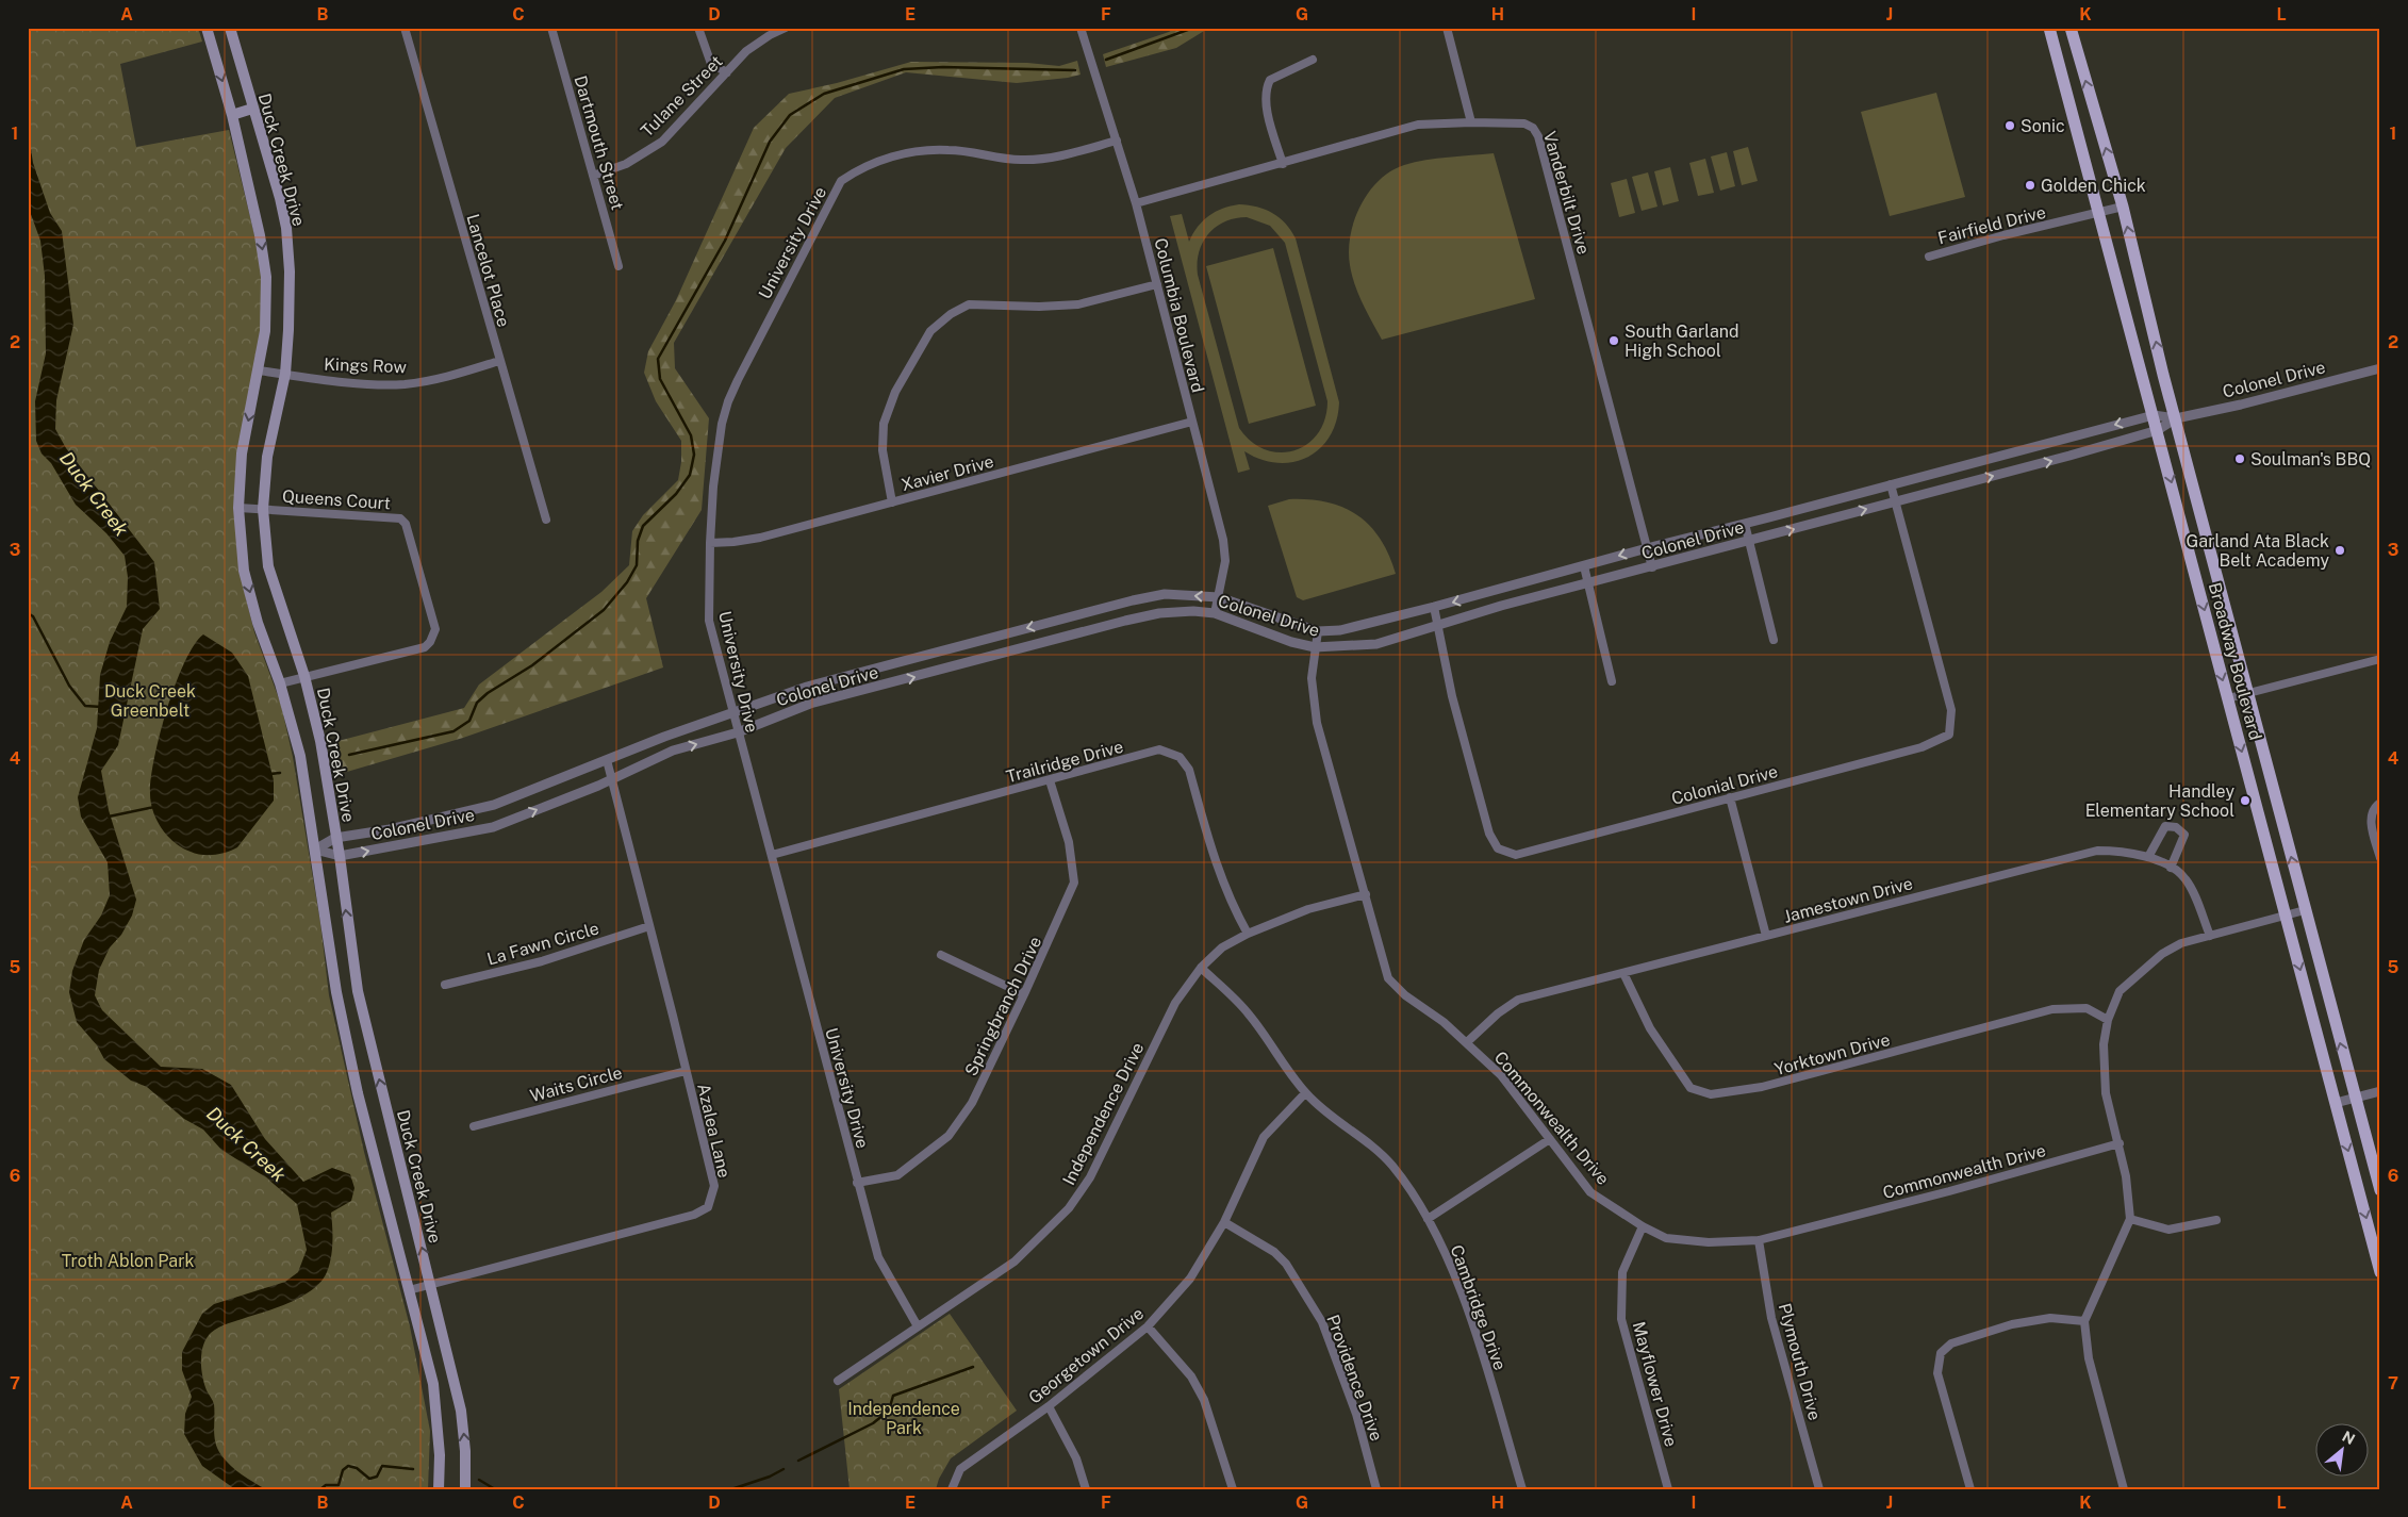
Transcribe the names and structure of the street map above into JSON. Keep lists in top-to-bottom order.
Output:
{
  "streets": {
    "main road": ["Duck Creek Drive", "Broadway Boulevard"],
    "street": [
      "Tulane Street",
      "Dartmouth Street",
      "Vanderbilt Drive",
      "Fairfield Drive",
      "University Drive",
      "Lancelot Place",
      "Columbia Boulevard",
      "Kings Row",
      "Colonel Drive",
      "Xavier Drive",
      "Queens Court",
      "Trailridge Drive",
      "Colonial Drive",
      "Jamestown Drive",
      "La Fawn Circle",
      "Springbranch Drive",
      "Yorktown Drive",
      "Waits Circle",
      "Independence Drive",
      "Commonwealth Drive",
      "Azalea Lane",
      "Cambridge Drive",
      "Georgetown Drive",
      "Plymouth Drive",
      "Providence Drive",
      "Mayflower Drive"
    ]
  },
  "crossings": [
    ["Tulane Street", "Dartmouth Street"],
    ["Duck Creek Drive", "Kings Row"],
    ["Duck Creek Drive", "Colonel Drive"],
    ["Duck Creek Drive", "Queens Court"],
    ["Duck Creek Drive", "Azalea Lane"],
    ["Vanderbilt Drive", "Columbia Boulevard"],
    ["Vanderbilt Drive", "Colonel Drive"],
    ["Fairfield Drive", "Broadway Boulevard"],
    ["University Drive", "Columbia Boulevard"],
    ["University Drive", "Colonel Drive"],
    ["University Drive", "Xavier Drive"],
    ["University Drive", "Trailridge Drive"],
    ["University Drive", "Springbranch Drive"],
    ["University Drive", "Independence Drive"],
    ["Lancelot Place", "Kings Row"],
    ["Columbia Boulevard", "Colonel Drive"],
    ["Columbia Boulevard", "Xavier Drive"],
    ["Colonel Drive", "Broadway Boulevard"],
    ["Colonel Drive", "Colonial Drive"],
    ["Colonel Drive", "Commonwealth Drive"],
    ["Colonel Drive", "Azalea Lane"],
    ["Trailridge Drive", "Springbranch Drive"],
    ["Trailridge Drive", "Independence Drive"],
    ["Jamestown Drive", "Yorktown Drive"],
    ["Jamestown Drive", "Commonwealth Drive"],
    ["La Fawn Circle", "Azalea Lane"],
    ["Waits Circle", "Azalea Lane"],
    ["Independence Drive", "Commonwealth Drive"],
    ["Independence Drive", "Cambridge Drive"],
    ["Commonwealth Drive", "Plymouth Drive"],
    ["Commonwealth Drive", "Mayflower Drive"],
    ["Cambridge Drive", "Georgetown Drive"],
    ["Georgetown Drive", "Providence Drive"]
  ],
  "water": ["Duck Creek"],
  "parks": ["Duck Creek Greenbelt", "Troth Ablon Park", "Independence Park"],
  "places": [
    "Sonic",
    "Golden Chick",
    "South Garland High School",
    "Soulman's BBQ",
    "Garland Ata Black Belt Academy",
    "Handley Elementary School"
  ],
  "north": "top right",
  "grid": {
    "columns": [
      "A",
      "B",
      "C",
      "D",
      "E",
      "F",
      "G",
      "H",
      "I",
      "J",
      "K",
      "L"
    ],
    "rows": [
      "1",
      "2",
      "3",
      "4",
      "5",
      "6",
      "7"
    ]
  }
}
